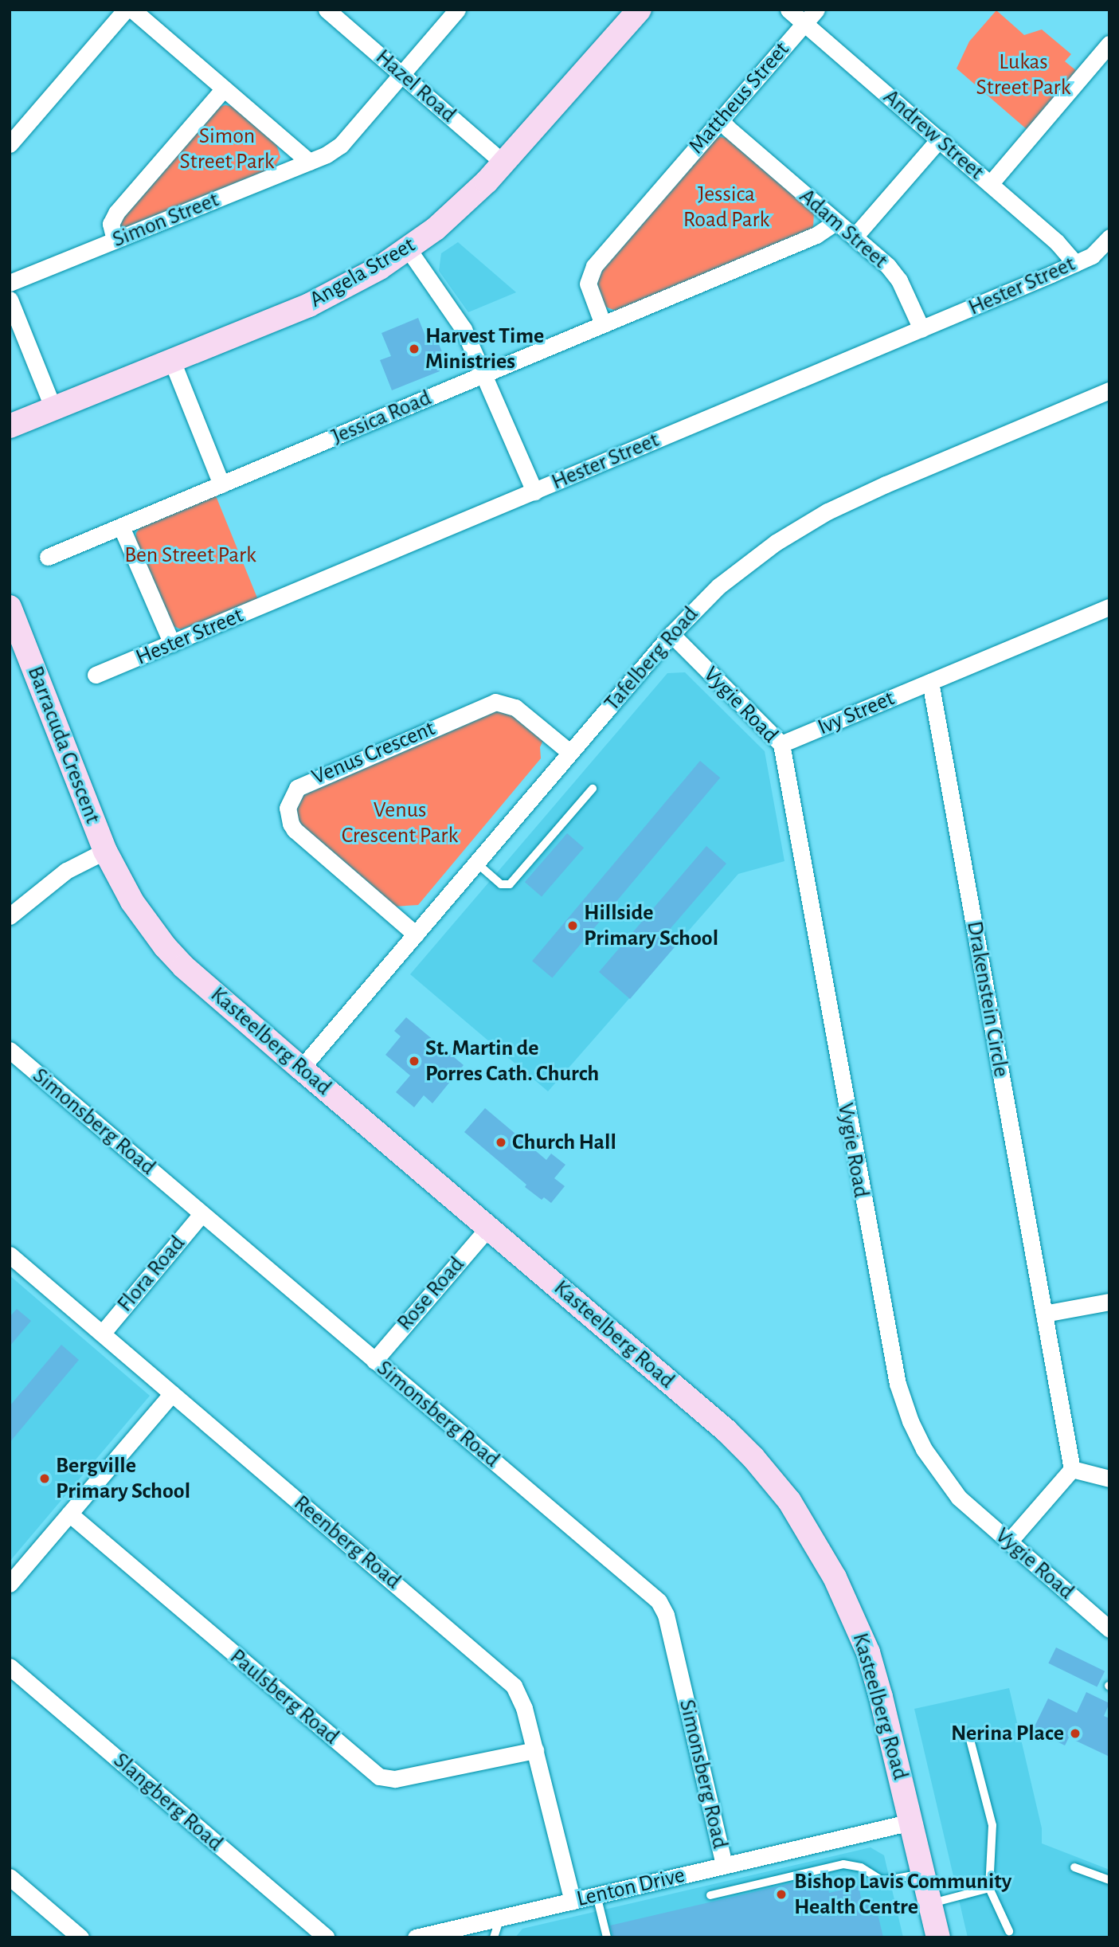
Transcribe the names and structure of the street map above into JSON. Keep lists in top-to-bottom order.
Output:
{
  "streets": {
    "street": [
      "Hazel Road",
      "Mattheus Street",
      "Andrew Street",
      "Simon Street",
      "Adam Street",
      "Angela Street",
      "Hester Street",
      "Jessica Road",
      "Tafelberg Road",
      "Vygie Road",
      "Ivy Street",
      "Barracuda Crescent",
      "Venus Crescent",
      "Drakenstein Circle",
      "Kasteelberg Road",
      "Simonsberg Road",
      "Flora Road",
      "Rose Road",
      "Reenberg Road",
      "Paulsberg Road",
      "Slangberg Road",
      "Lenton Drive"
    ]
  },
  "crossings": [
    ["Hazel Road", "Simon Street"],
    ["Hazel Road", "Angela Street"],
    ["Mattheus Street", "Andrew Street"],
    ["Mattheus Street", "Adam Street"],
    ["Mattheus Street", "Jessica Road"],
    ["Andrew Street", "Hester Street"],
    ["Adam Street", "Hester Street"],
    ["Adam Street", "Jessica Road"],
    ["Tafelberg Road", "Vygie Road"],
    ["Tafelberg Road", "Venus Crescent"],
    ["Tafelberg Road", "Kasteelberg Road"],
    ["Vygie Road", "Ivy Street"],
    ["Ivy Street", "Drakenstein Circle"],
    ["Barracuda Crescent", "Kasteelberg Road"],
    ["Kasteelberg Road", "Rose Road"],
    ["Kasteelberg Road", "Lenton Drive"],
    ["Simonsberg Road", "Flora Road"],
    ["Simonsberg Road", "Rose Road"],
    ["Simonsberg Road", "Lenton Drive"],
    ["Flora Road", "Reenberg Road"],
    ["Reenberg Road", "Paulsberg Road"],
    ["Reenberg Road", "Lenton Drive"]
  ],
  "parks": [
    "Lukas Street Park",
    "Simon Street Park",
    "Jessica Road Park",
    "Ben Street Park",
    "Venus Crescent Park"
  ],
  "places": [
    "Harvest Time Ministries",
    "Hillside Primary School",
    "St. Martin de Porres Cath. Church",
    "Church Hall",
    "Bergville Primary School",
    "Nerina Place",
    "Bishop Lavis Community Health Centre"
  ]
}
